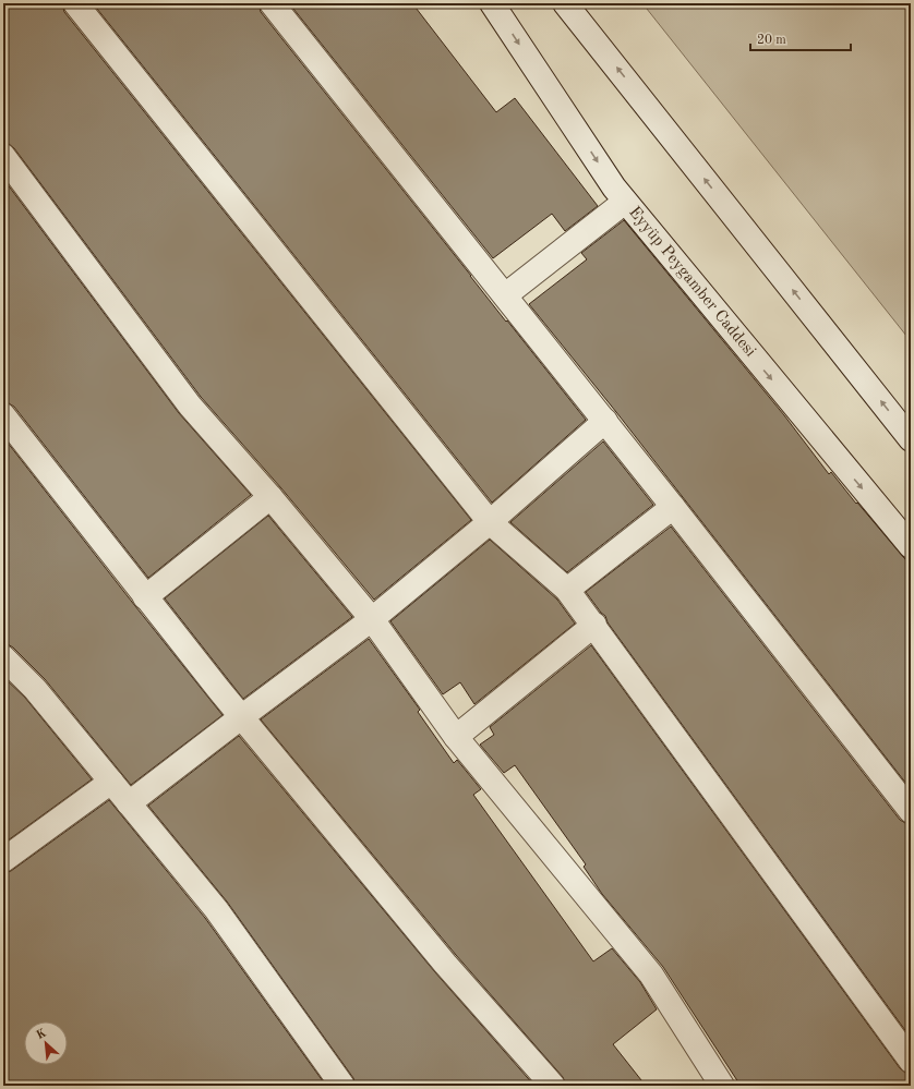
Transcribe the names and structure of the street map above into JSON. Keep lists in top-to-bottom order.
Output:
{
  "streets": {
    "street": ["Eyyüp Peygamber Caddesi"]
  },
  "scale_bar": "20 m",
  "north": "top left"
}
